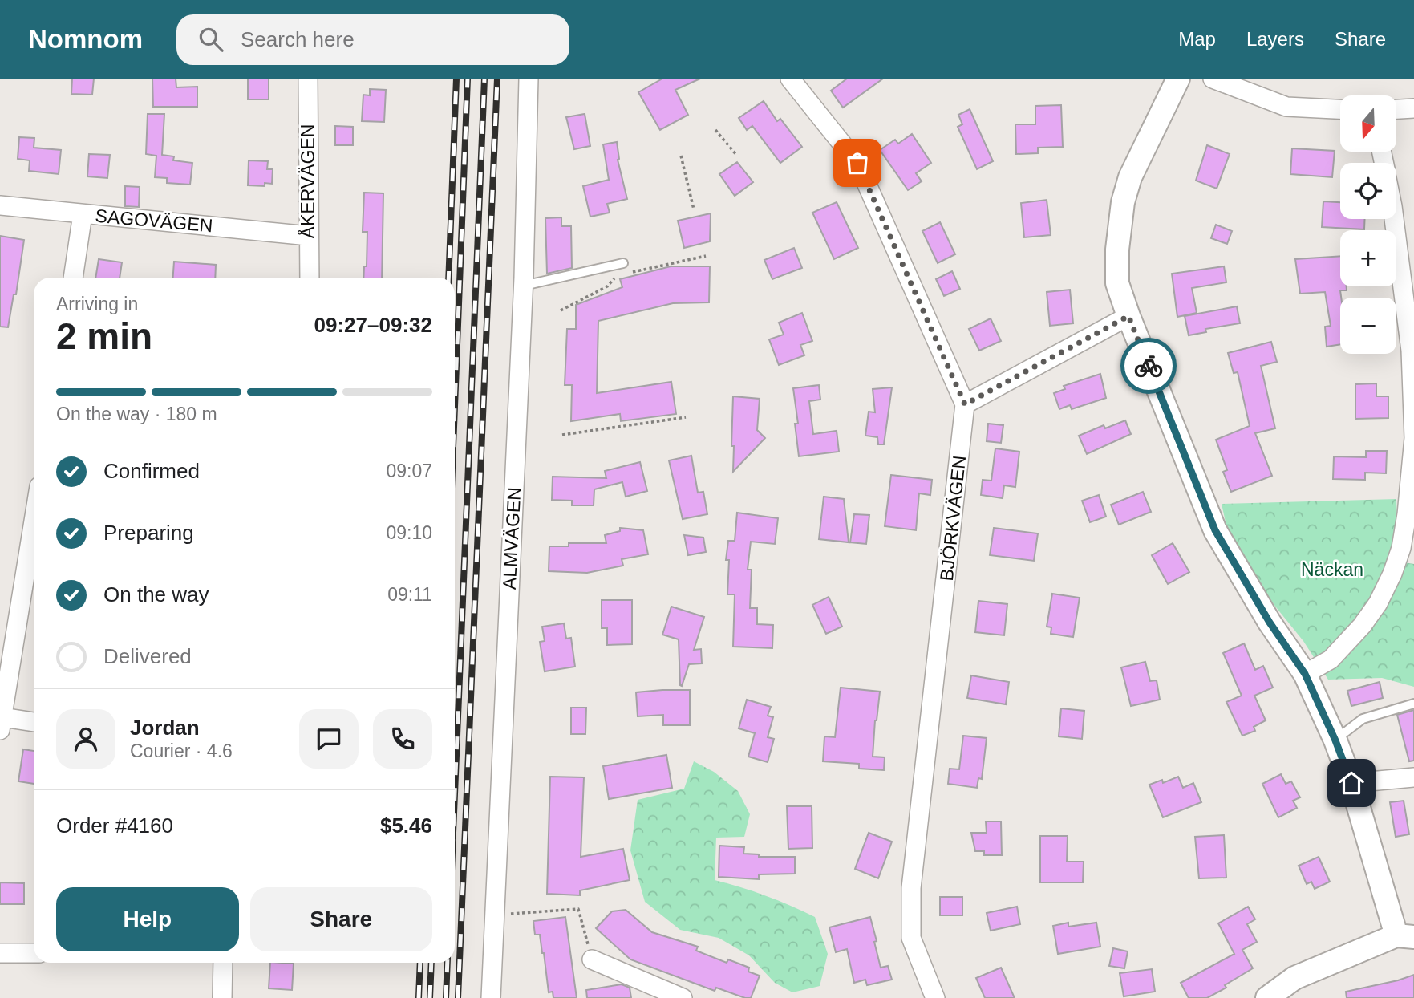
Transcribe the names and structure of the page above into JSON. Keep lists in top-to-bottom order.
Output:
{
  "streets": {
    "street": [
      "ÅKERVÄGEN",
      "SAGOVÄGEN",
      "BJÖRKVÄGEN",
      "ALMVÄGEN"
    ]
  },
  "crossings": [
    ["ÅKERVÄGEN", "SAGOVÄGEN"]
  ],
  "parks": ["Näckan"],
  "north": "bottom",
  "page": {
    "header": "Nomnom",
    "search": "Search here",
    "nav": ["Map", "Layers", "Share"],
    "map_buttons": ["+", "−"],
    "heading": ["2 min", "Arriving in", "09:27–09:32"],
    "panel": [
      "Jordan",
      "Courier · 4.6",
      "Order #4160",
      "$5.46"
    ],
    "bar": "On the way · 180 m",
    "list": [
      ["Confirmed", "09:07"],
      ["Preparing", "09:10"],
      ["On the way", "09:11"],
      "Delivered"
    ],
    "buttons": ["Help", "Share"]
  }
}
